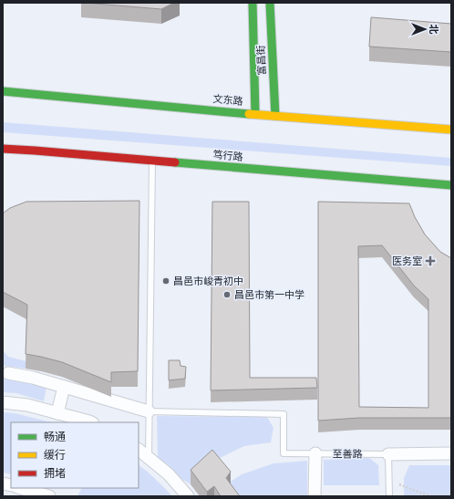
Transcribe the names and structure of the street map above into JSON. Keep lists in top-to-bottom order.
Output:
{
  "streets": {
    "street": [
      "富昌街",
      "文东路",
      "笃行路",
      "至善路"
    ]
  },
  "crossings": [
    ["富昌街", "文东路"]
  ],
  "places": {
    "health": ["医务室"],
    "other": ["昌邑市峻青初中", "昌邑市第一中学"]
  },
  "legend": ["畅通", "缓行", "拥堵"],
  "north": "right"
}
